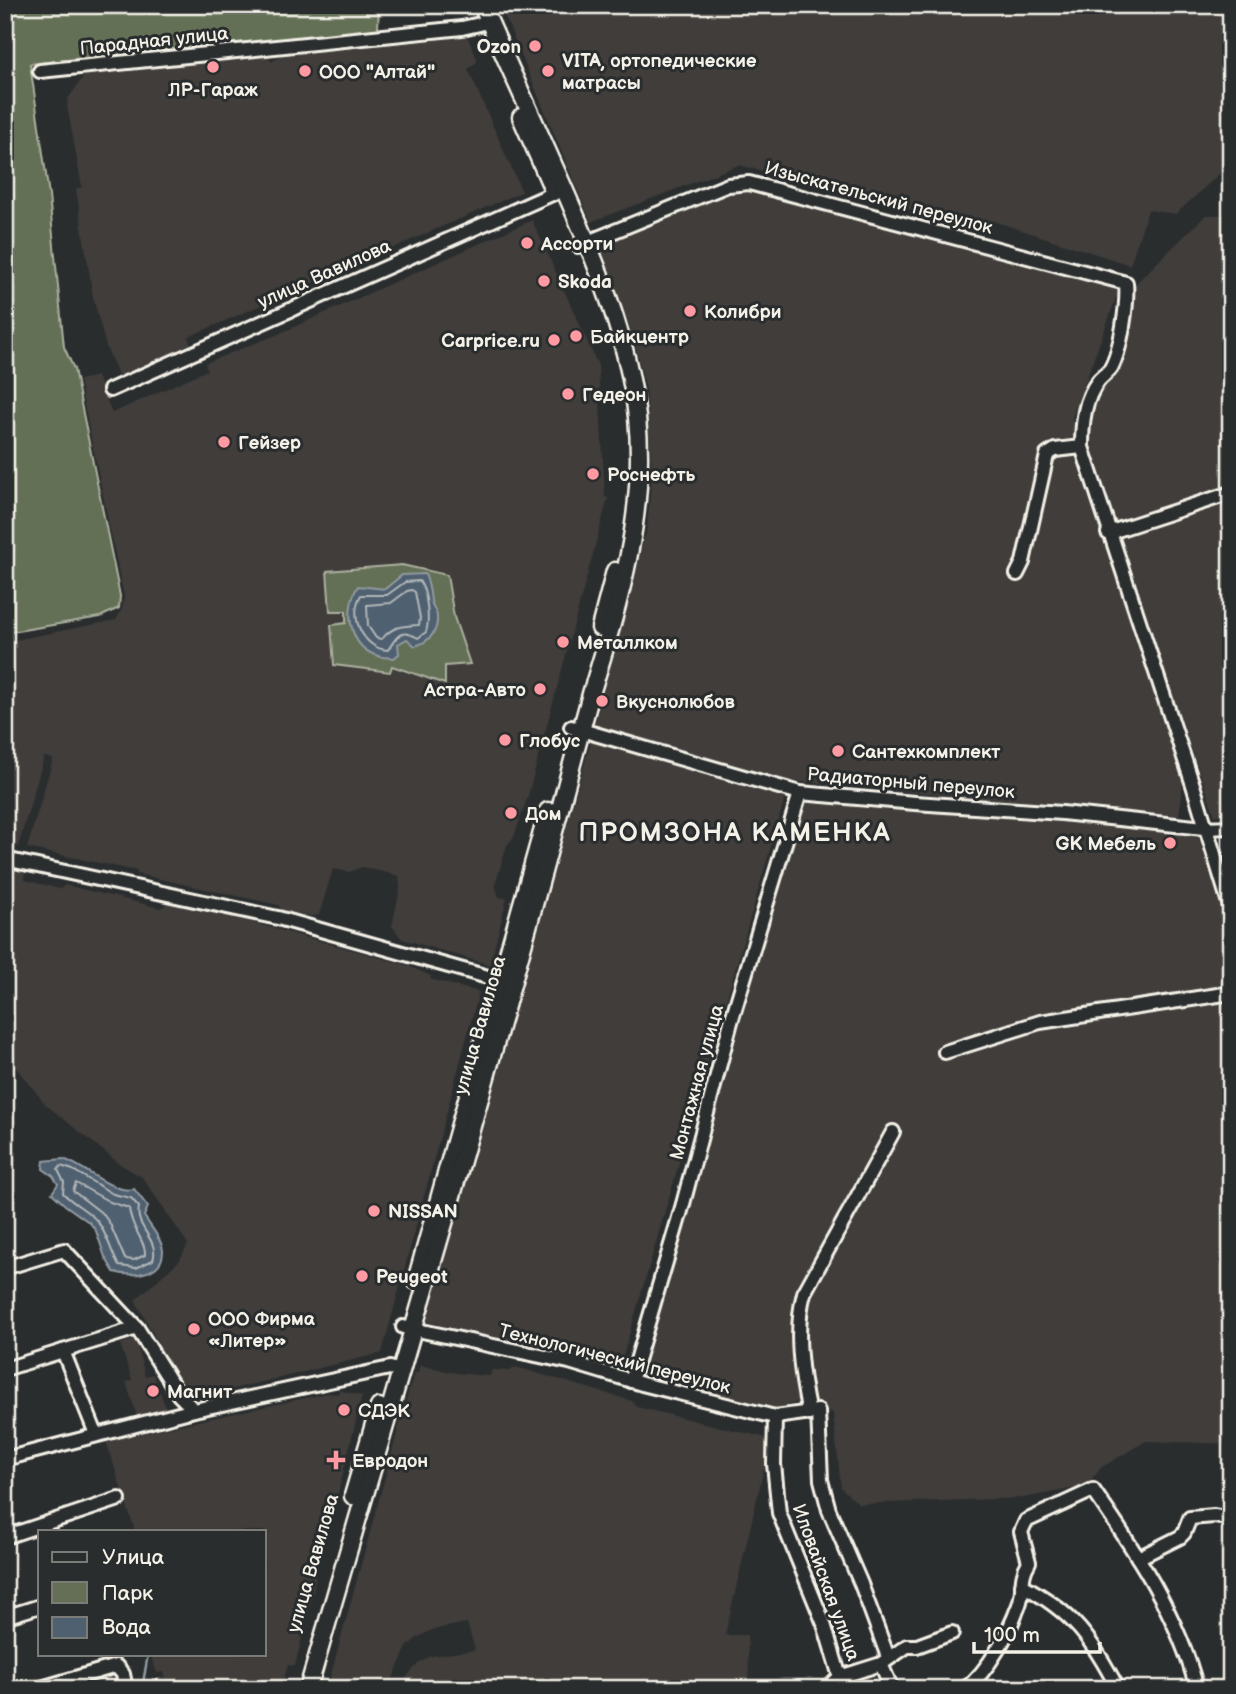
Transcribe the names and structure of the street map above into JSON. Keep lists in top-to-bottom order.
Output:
{
  "streets": {
    "main road": ["улица Вавилова"],
    "street": [
      "Парадная улица",
      "Изыскательский переулок",
      "Радиаторный переулок",
      "Монтажная улица",
      "Технологический переулок",
      "Иловайская улица"
    ]
  },
  "crossings": [
    ["Парадная улица", "улица Вавилова"],
    ["Изыскательский переулок", "улица Вавилова"],
    ["улица Вавилова", "Радиаторный переулок"],
    ["улица Вавилова", "Технологический переулок"],
    ["Радиаторный переулок", "Монтажная улица"],
    ["Монтажная улица", "Технологический переулок"],
    ["Технологический переулок", "Иловайская улица"]
  ],
  "districts": ["ПРОМЗОНА КАМЕНКА"],
  "places": {
    "other": [
      "Ozon",
      "ЛР-Гараж",
      "ООО \"Алтай\"",
      "VITA, ортопедические матрасы",
      "Ассорти",
      "Skoda",
      "Колибри",
      "Байкцентр",
      "Carprice.ru",
      "Гедеон",
      "Гейзер",
      "Роснефть",
      "Металлком",
      "Астра-Авто",
      "Вкуснолюбов",
      "Глобус",
      "Сантехкомплект",
      "Дом",
      "GK Мебель",
      "NISSAN",
      "Peugeot",
      "ООО Фирма «Литер»",
      "Магнит",
      "СДЭК"
    ],
    "health": ["Евродон"]
  },
  "legend": ["Улица", "Парк", "Вода"],
  "scale_bar": "100 m"
}
